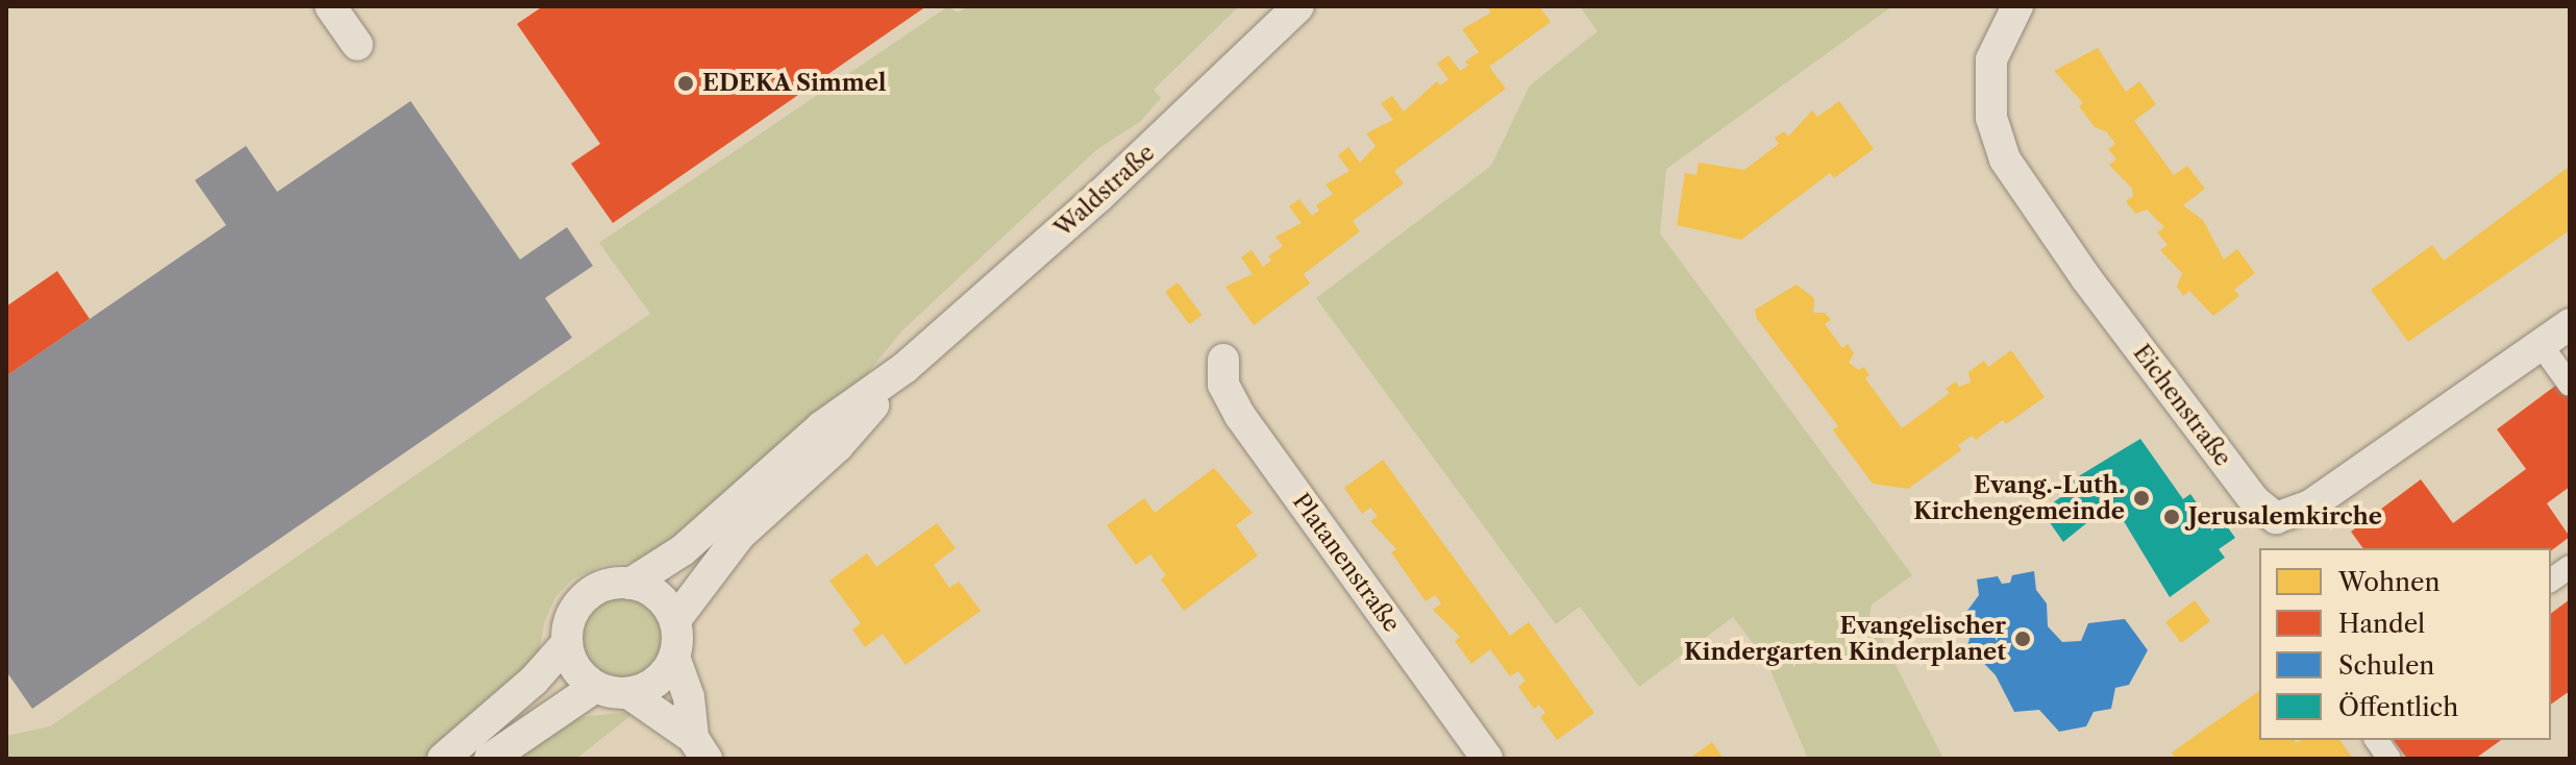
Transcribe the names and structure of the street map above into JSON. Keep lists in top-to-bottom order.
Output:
{
  "streets": {
    "street": ["Waldstraße", "Eichenstraße", "Platanenstraße"]
  },
  "places": [
    "EDEKA Simmel",
    "Evang.-Luth. Kirchengemeinde",
    "Jerusalemkirche",
    "Evangelischer Kindergarten Kinderplanet"
  ],
  "legend": [
    "Wohnen",
    "Handel",
    "Schulen",
    "Öffentlich"
  ]
}
